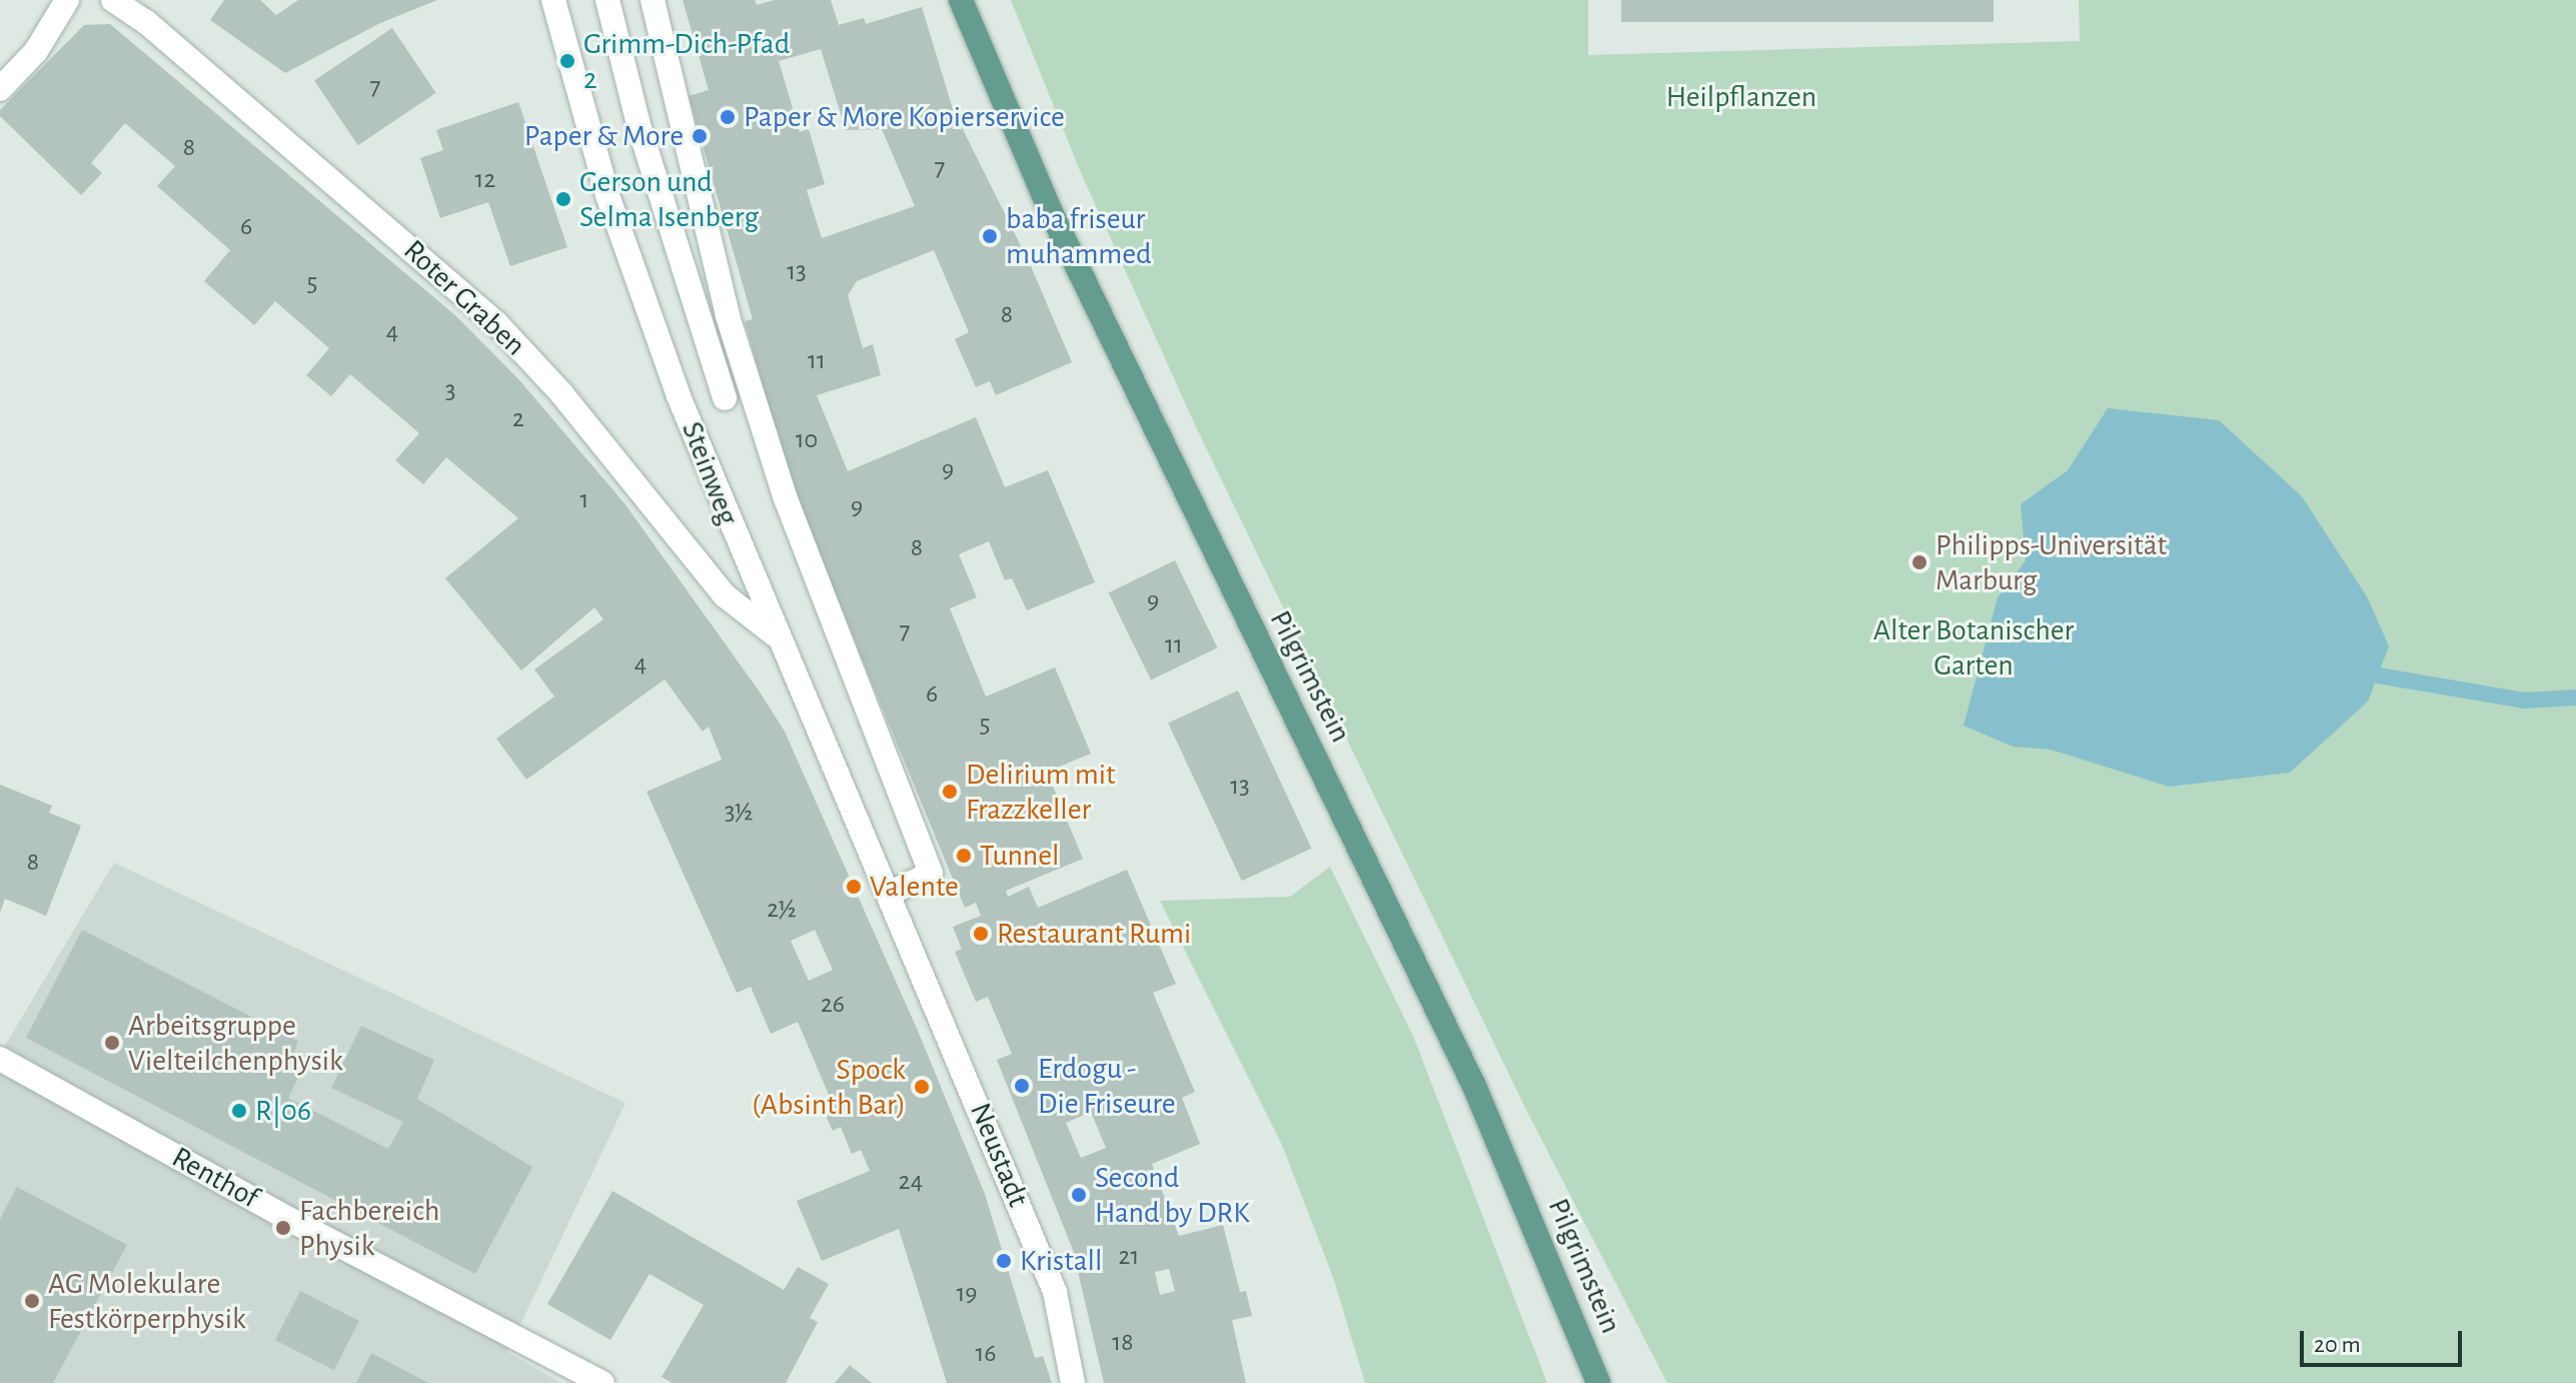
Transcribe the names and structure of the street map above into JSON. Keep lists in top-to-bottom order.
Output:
{
  "streets": {
    "main road": ["Pilgrimstein"],
    "street": [
      "Roter Graben",
      "Steinweg",
      "Neustadt",
      "Renthof"
    ]
  },
  "crossings": [
    ["Roter Graben", "Steinweg"],
    ["Steinweg", "Neustadt"]
  ],
  "parks": ["Heilpflanzen", "Alter Botanischer Garten"],
  "places": [
    "Grimm-Dich-Pfad 2",
    "Paper & More Kopierservice",
    "Paper & More",
    "Gerson und Selma Isenberg",
    "baba friseur muhammed",
    "Philipps-Universität Marburg",
    "Delirium mit Frazzkeller",
    "Tunnel",
    "Valente",
    "Restaurant Rumi",
    "Arbeitsgruppe Vielteilchenphysik",
    "Erdogu - Die Friseure",
    "Spock (Absinth Bar)",
    "R|06",
    "Second Hand by DRK",
    "Fachbereich Physik",
    "Kristall",
    "AG Molekulare Festkörperphysik"
  ],
  "house_numbers": [
    "7",
    "8",
    "7",
    "12",
    "6",
    "13",
    "5",
    "8",
    "4",
    "11",
    "3",
    "2",
    "10",
    "9",
    "1",
    "9",
    "8",
    "9",
    "7",
    "11",
    "4",
    "6",
    "5",
    "13",
    "3½",
    "8",
    "2½",
    "26",
    "24",
    "21",
    "19",
    "18",
    "16"
  ],
  "scale_bar": "20 m"
}
